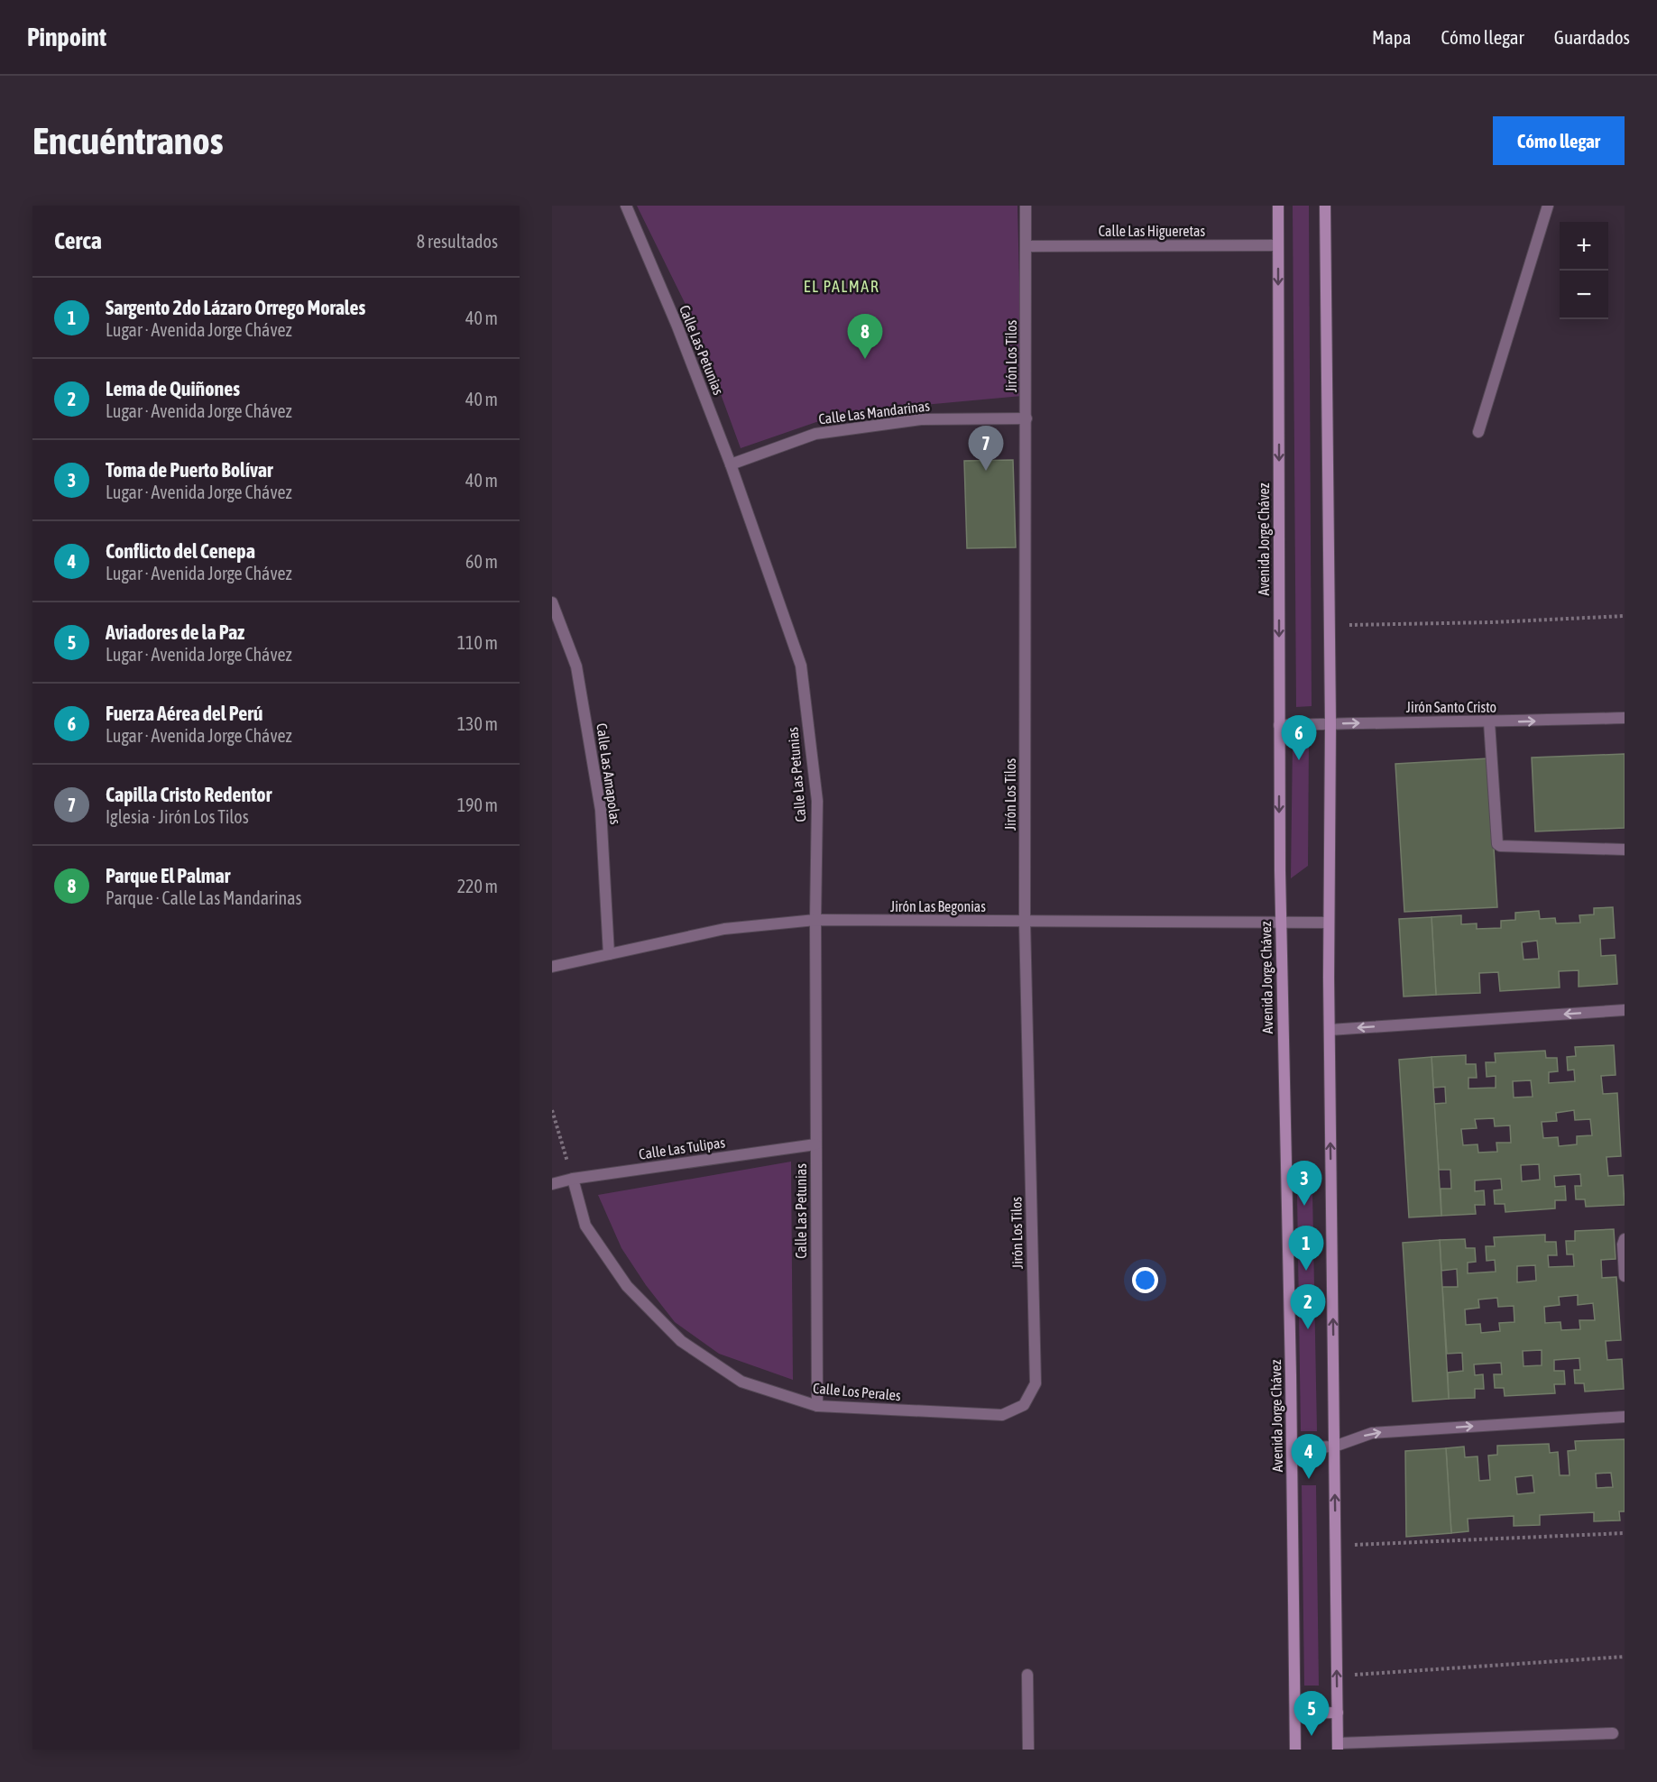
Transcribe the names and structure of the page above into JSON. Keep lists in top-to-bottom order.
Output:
{
  "streets": {
    "main road": ["Avenida Jorge Chávez"],
    "street": [
      "Calle Las Higueretas",
      "Calle Las Petunias",
      "Jirón Los Tilos",
      "Calle Las Mandarinas",
      "Jirón Santo Cristo",
      "Calle Las Amapolas",
      "Jirón Las Begonias",
      "Calle Las Tulipas",
      "Calle Los Perales"
    ]
  },
  "crossings": [
    ["Calle Las Higueretas", "Jirón Los Tilos"],
    ["Calle Las Higueretas", "Avenida Jorge Chávez"],
    ["Calle Las Petunias", "Calle Las Mandarinas"],
    ["Calle Las Petunias", "Jirón Las Begonias"],
    ["Calle Las Petunias", "Calle Las Tulipas"],
    ["Calle Las Petunias", "Calle Los Perales"],
    ["Jirón Los Tilos", "Calle Las Mandarinas"],
    ["Jirón Los Tilos", "Jirón Las Begonias"],
    ["Jirón Los Tilos", "Calle Los Perales"],
    ["Avenida Jorge Chávez", "Jirón Santo Cristo"],
    ["Avenida Jorge Chávez", "Jirón Las Begonias"],
    ["Calle Las Amapolas", "Jirón Las Begonias"],
    ["Calle Las Tulipas", "Calle Los Perales"]
  ],
  "one_way": ["Jirón Santo Cristo"],
  "districts": ["EL PALMAR"],
  "page": {
    "header": "Pinpoint",
    "nav": ["Mapa", "Cómo llegar", "Guardados"],
    "buttons": "Cómo llegar",
    "title": "Encuéntranos",
    "heading": ["Cerca", "8 resultados"],
    "map_buttons": ["+", "−"],
    "list": [
      {
        "mark": "1",
        "name": "Sargento 2do Lázaro Orrego Morales",
        "note": "Lugar · Avenida Jorge Chávez",
        "value": "40 m"
      },
      {
        "mark": "2",
        "name": "Lema de Quiñones",
        "note": "Lugar · Avenida Jorge Chávez",
        "value": "40 m"
      },
      {
        "mark": "3",
        "name": "Toma de Puerto Bolívar",
        "note": "Lugar · Avenida Jorge Chávez",
        "value": "40 m"
      },
      {
        "mark": "4",
        "name": "Conflicto del Cenepa",
        "note": "Lugar · Avenida Jorge Chávez",
        "value": "60 m"
      },
      {
        "mark": "5",
        "name": "Aviadores de la Paz",
        "note": "Lugar · Avenida Jorge Chávez",
        "value": "110 m"
      },
      {
        "mark": "6",
        "name": "Fuerza Aérea del Perú",
        "note": "Lugar · Avenida Jorge Chávez",
        "value": "130 m"
      },
      {
        "mark": "7",
        "name": "Capilla Cristo Redentor",
        "note": "Iglesia · Jirón Los Tilos",
        "value": "190 m"
      },
      {
        "mark": "8",
        "name": "Parque El Palmar",
        "note": "Parque · Calle Las Mandarinas",
        "value": "220 m"
      }
    ],
    "pins": [
      "8",
      "7",
      "6",
      "3",
      "1",
      "2",
      "4",
      "5"
    ]
  }
}
